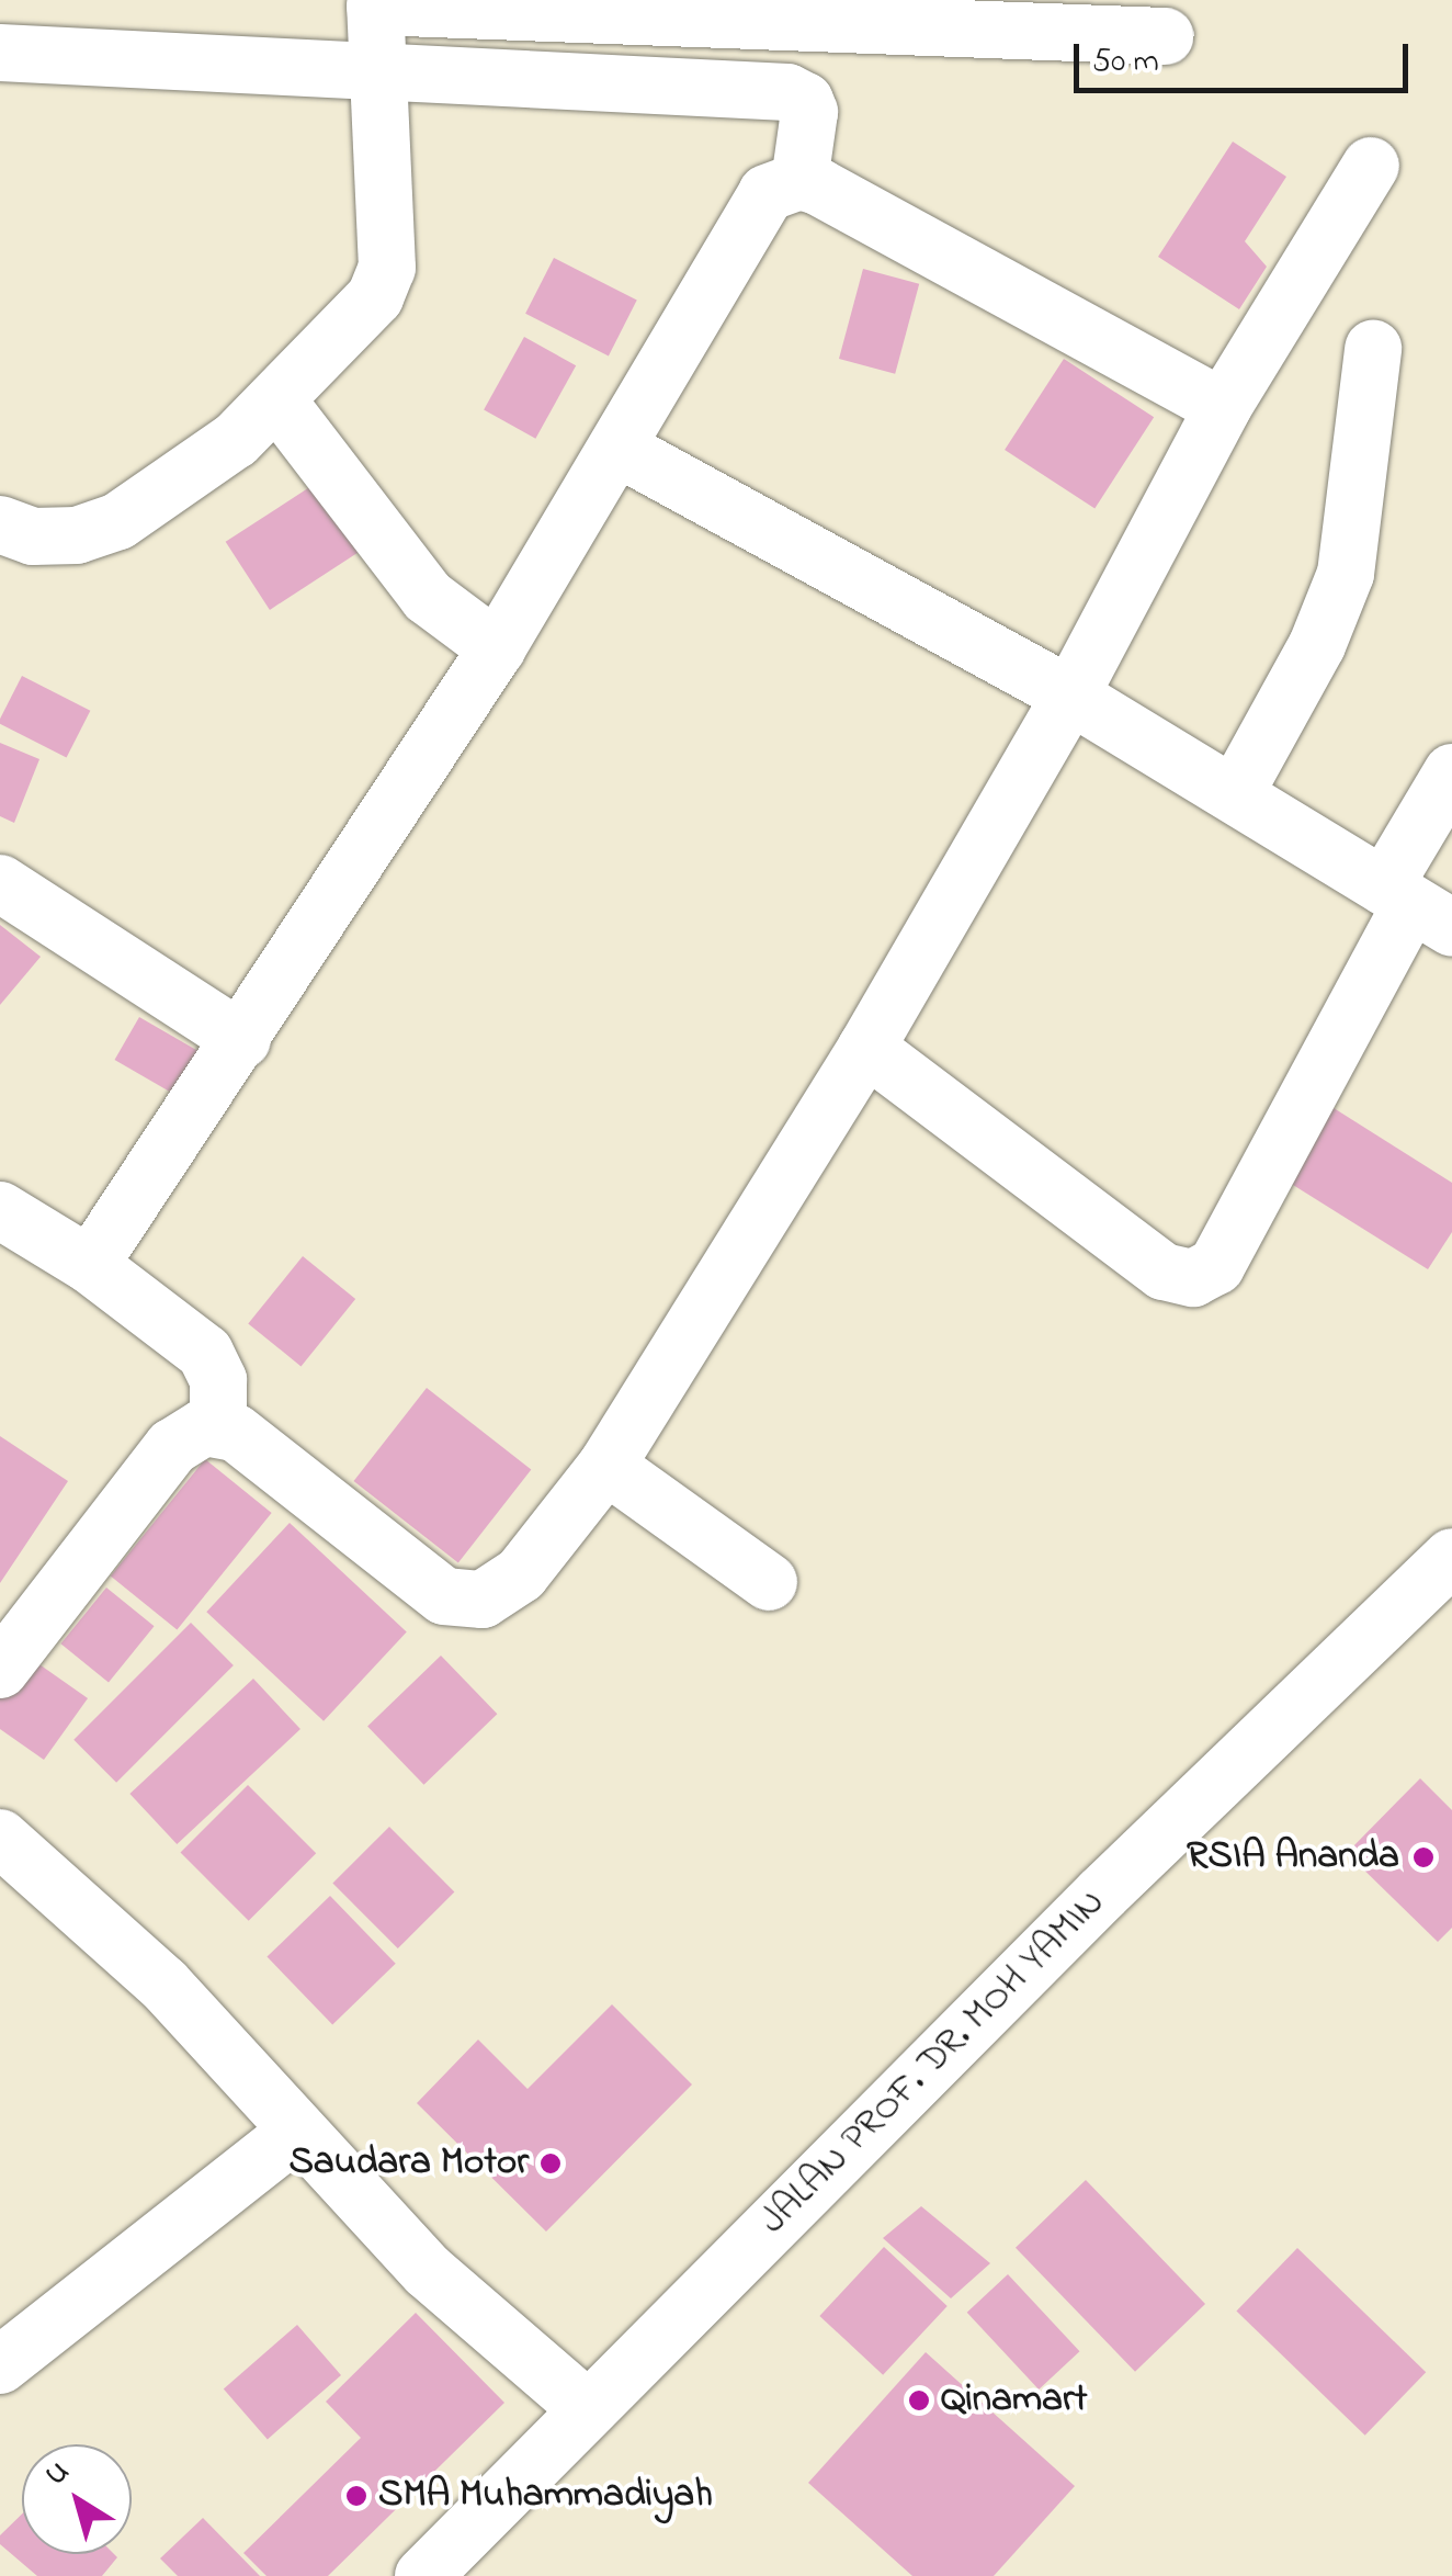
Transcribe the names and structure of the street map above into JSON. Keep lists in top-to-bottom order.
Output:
{
  "streets": {
    "street": ["JALAN PROF. DR. MOH YAMIN"]
  },
  "places": [
    "RSIA Ananda",
    "Saudara Motor",
    "Qinamart",
    "SMA Muhammadiyah"
  ],
  "scale_bar": "50 m",
  "north": "top left"
}
